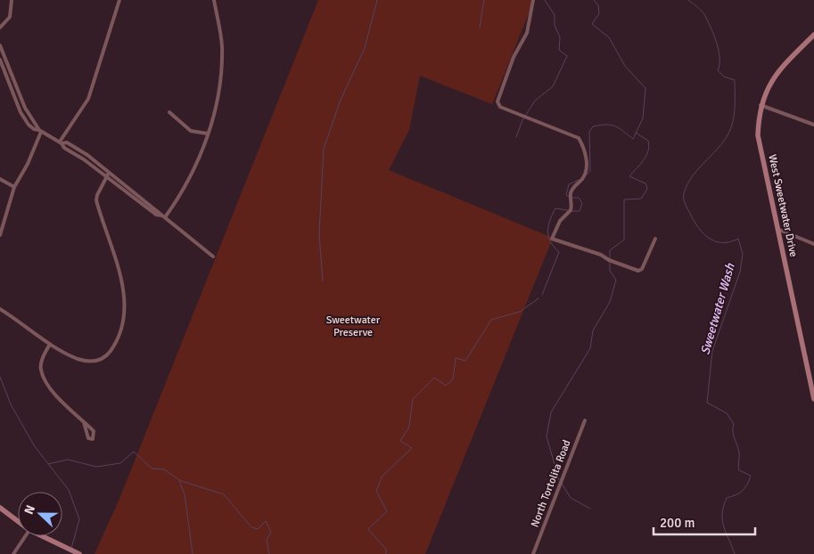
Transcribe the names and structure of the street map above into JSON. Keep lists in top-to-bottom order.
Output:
{
  "streets": {
    "street": ["West Sweetwater Drive", "North Tortolita Road"]
  },
  "water": ["Sweetwater Wash"],
  "parks": ["Sweetwater Preserve"],
  "scale_bar": "200 m",
  "north": "left"
}
